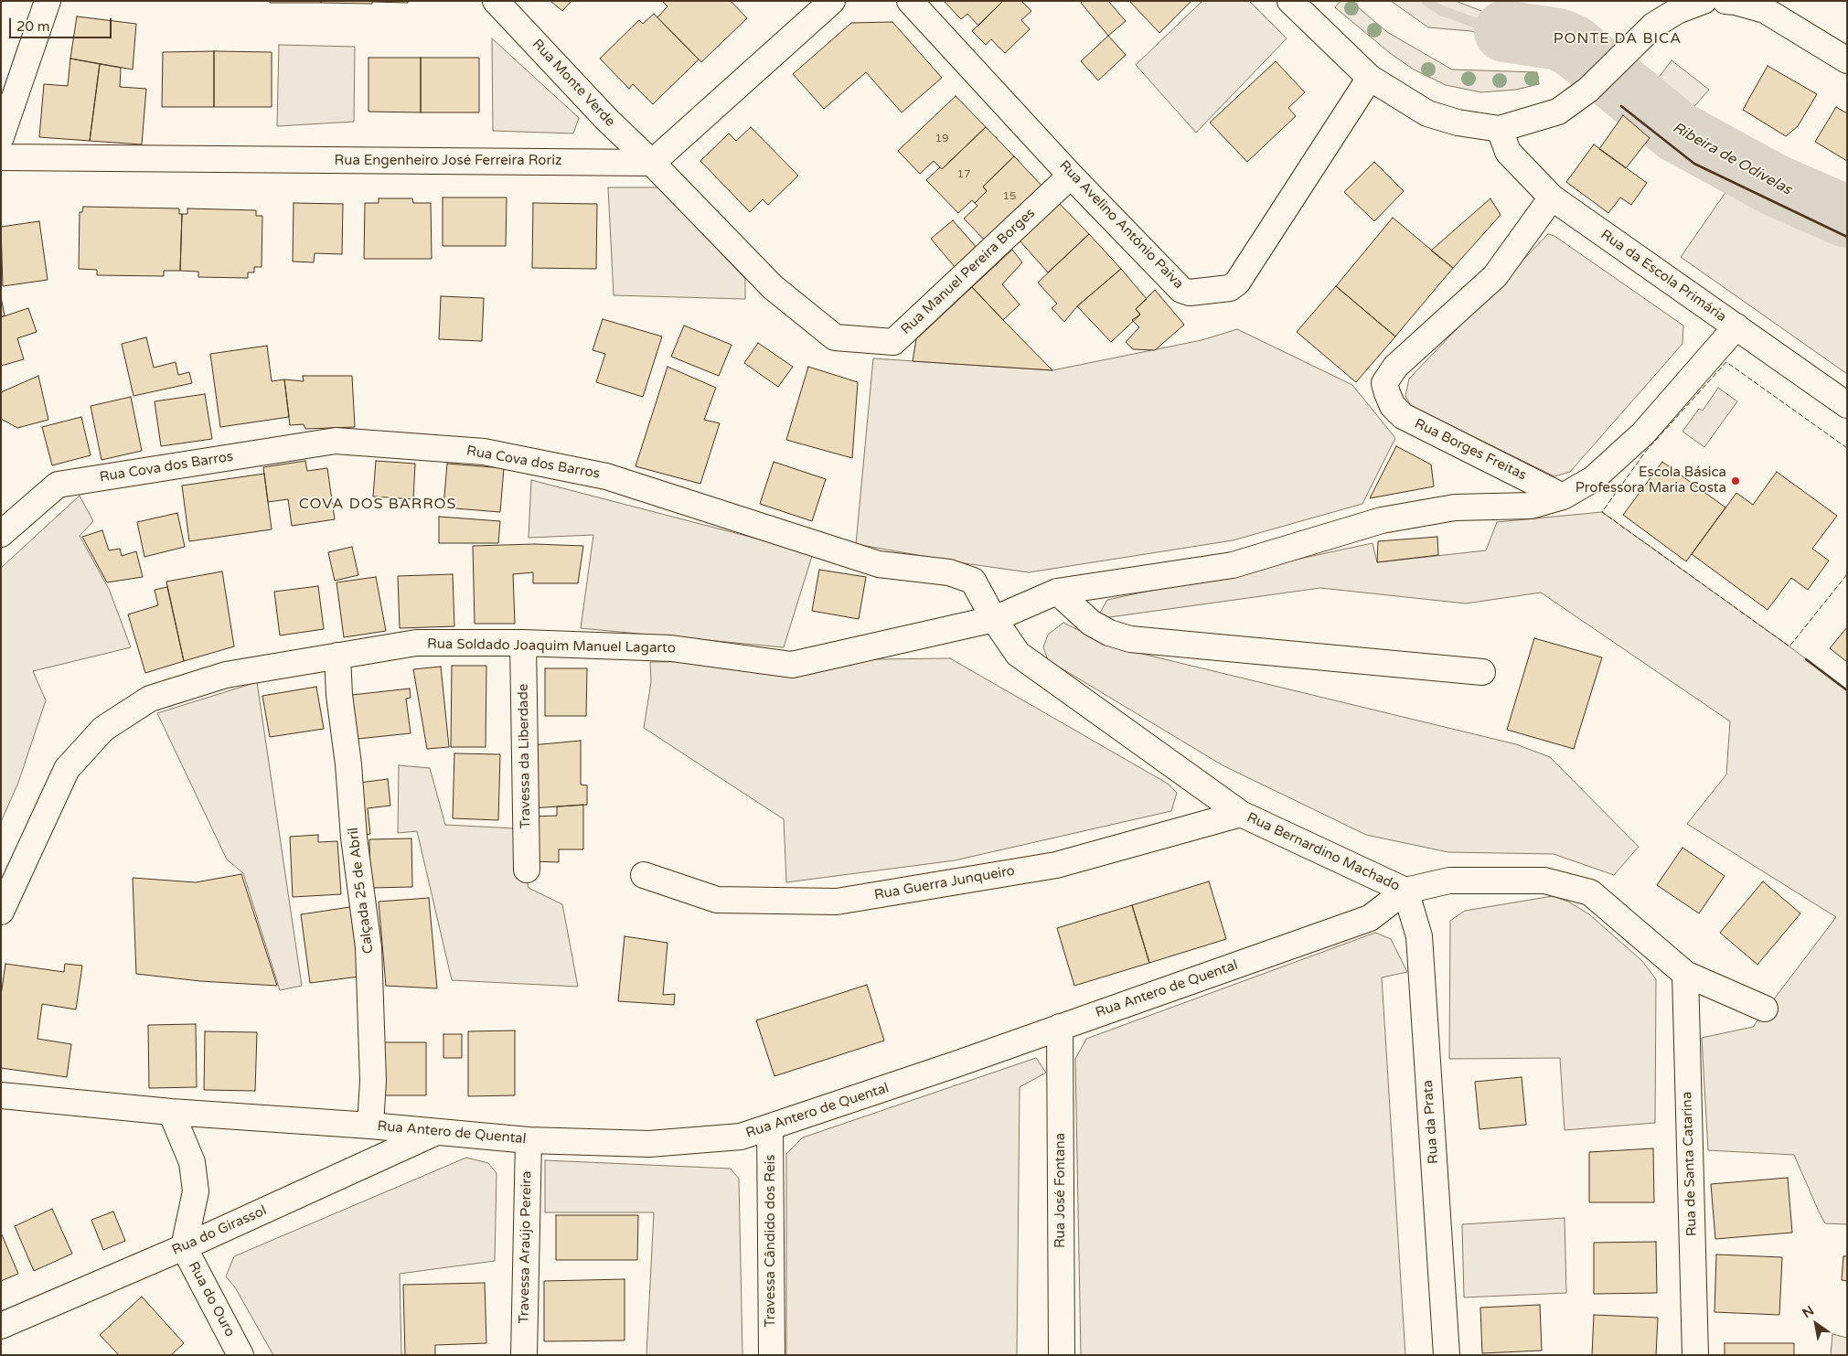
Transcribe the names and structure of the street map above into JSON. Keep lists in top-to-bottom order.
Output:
{
  "streets": {
    "street": [
      "Rua Monte Verde",
      "Rua Engenheiro José Ferreira Roriz",
      "Rua Avelino António Paiva",
      "Rua Manuel Pereira Borges",
      "Rua da Escola Primária",
      "Rua Borges Freitas",
      "Rua Cova dos Barros",
      "Rua Soldado Joaquim Manuel Lagarto",
      "Travessa da Liberdade",
      "Rua Bernardino Machado",
      "Rua Guerra Junqueiro",
      "Calçada 25 de Abril",
      "Rua Antero de Quental",
      "Rua da Prata",
      "Rua de Santa Catarina",
      "Rua José Fontana",
      "Rua do Girassol",
      "Travessa Cândido dos Reis",
      "Travessa Araújo Pereira",
      "Rua do Ouro"
    ]
  },
  "crossings": [
    ["Rua Monte Verde", "Rua Engenheiro José Ferreira Roriz"],
    ["Rua Monte Verde", "Rua Manuel Pereira Borges"],
    ["Rua Engenheiro José Ferreira Roriz", "Rua Manuel Pereira Borges"],
    ["Rua Avelino António Paiva", "Rua Manuel Pereira Borges"],
    ["Rua da Escola Primária", "Rua Borges Freitas"],
    ["Rua da Escola Primária", "Rua Soldado Joaquim Manuel Lagarto"],
    ["Rua Borges Freitas", "Rua Soldado Joaquim Manuel Lagarto"],
    ["Rua Cova dos Barros", "Rua Soldado Joaquim Manuel Lagarto"],
    ["Rua Cova dos Barros", "Rua Bernardino Machado"],
    ["Rua Soldado Joaquim Manuel Lagarto", "Travessa da Liberdade"],
    ["Rua Soldado Joaquim Manuel Lagarto", "Rua Bernardino Machado"],
    ["Rua Soldado Joaquim Manuel Lagarto", "Calçada 25 de Abril"],
    ["Rua Bernardino Machado", "Rua Guerra Junqueiro"],
    ["Rua Bernardino Machado", "Rua Antero de Quental"],
    ["Rua Bernardino Machado", "Rua da Prata"],
    ["Rua Bernardino Machado", "Rua de Santa Catarina"],
    ["Calçada 25 de Abril", "Rua Antero de Quental"],
    ["Rua Antero de Quental", "Rua da Prata"],
    ["Rua Antero de Quental", "Rua José Fontana"],
    ["Rua Antero de Quental", "Rua do Girassol"],
    ["Rua Antero de Quental", "Travessa Cândido dos Reis"],
    ["Rua Antero de Quental", "Travessa Araújo Pereira"],
    ["Rua Antero de Quental", "Rua do Ouro"],
    ["Rua do Girassol", "Rua do Ouro"]
  ],
  "districts": ["PONTE DA BICA", "COVA DOS BARROS"],
  "water": ["Ribeira de Odivelas"],
  "places": ["Escola Básica Professora Maria Costa"],
  "house_numbers": ["19", "17", "15"],
  "scale_bar": "20 m",
  "north": "top left"
}
